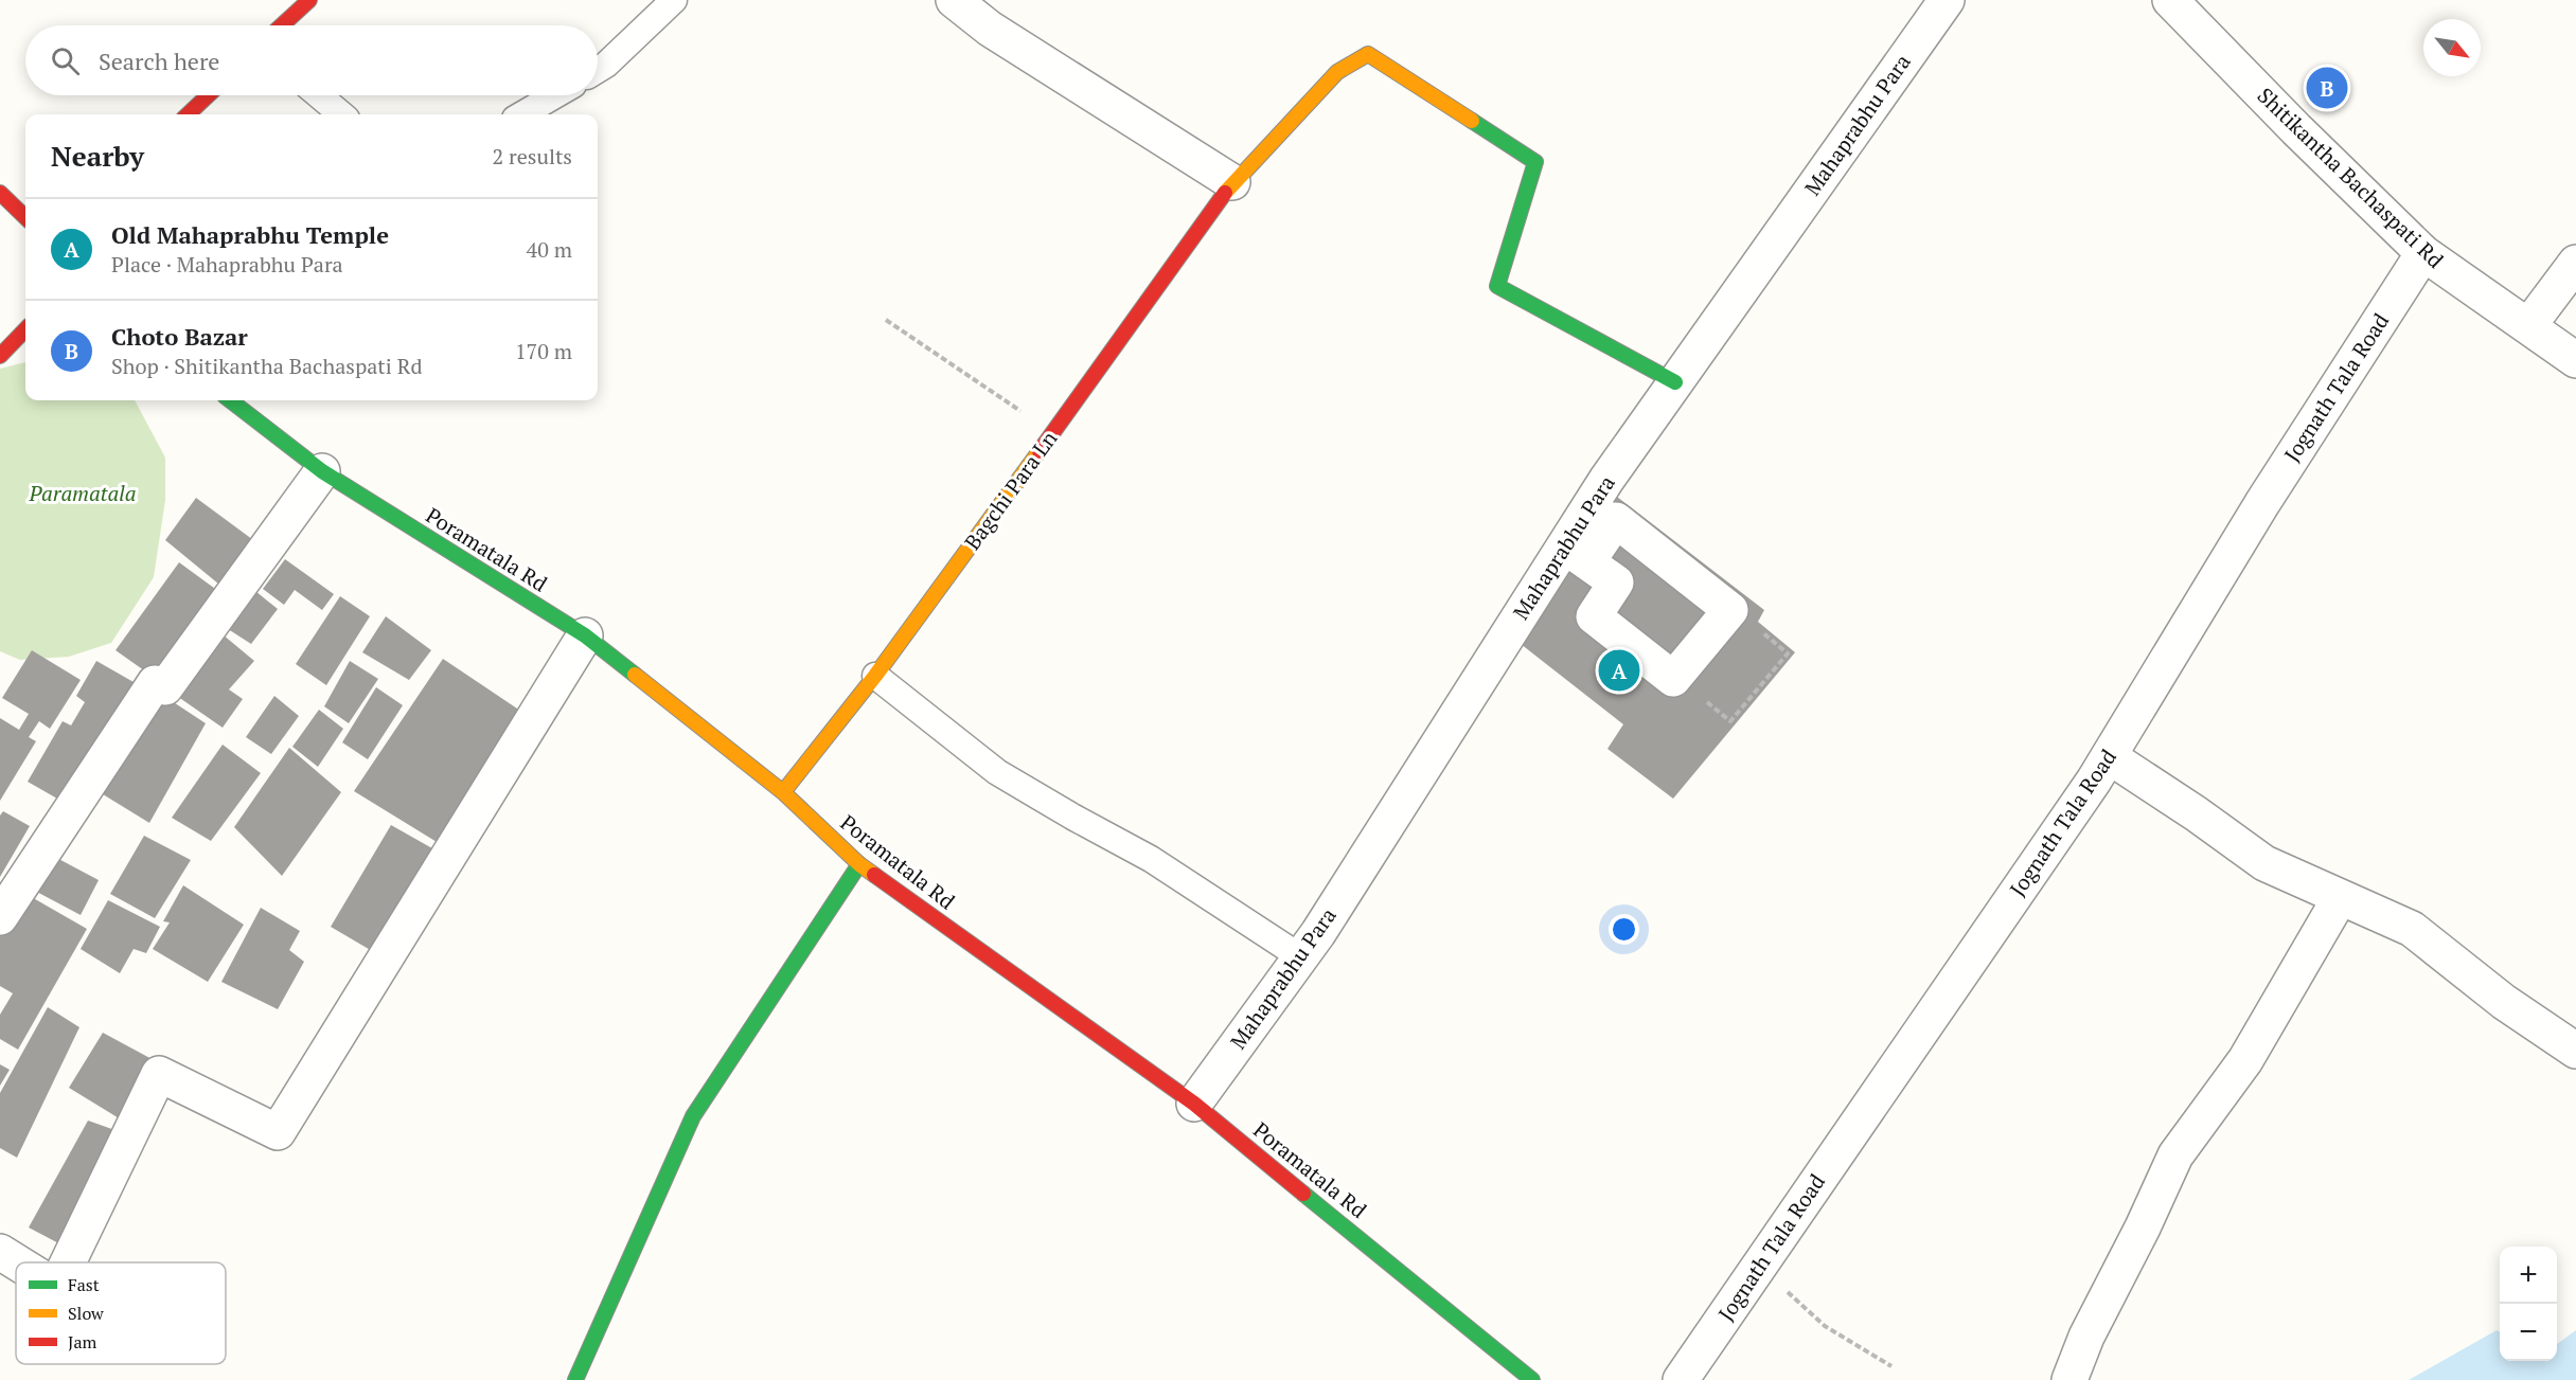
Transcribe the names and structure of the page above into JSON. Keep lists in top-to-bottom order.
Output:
{
  "streets": {
    "street": [
      "Mahaprabhu Para",
      "Shitikantha Bachaspati Rd",
      "Jognath Tala Road",
      "Bagchi Para Ln",
      "Poramatala Rd"
    ]
  },
  "crossings": [
    ["Mahaprabhu Para", "Bagchi Para Ln"],
    ["Mahaprabhu Para", "Poramatala Rd"],
    ["Shitikantha Bachaspati Rd", "Jognath Tala Road"],
    ["Bagchi Para Ln", "Poramatala Rd"]
  ],
  "parks": ["Paramatala"],
  "legend": ["Fast", "Slow", "Jam"],
  "north": "bottom right",
  "page": {
    "search": "Search here",
    "pins": ["B", "A"],
    "heading": ["Nearby", "2 results"],
    "list": [
      {
        "mark": "A",
        "name": "Old Mahaprabhu Temple",
        "note": "Place · Mahaprabhu Para",
        "value": "40 m"
      },
      {
        "mark": "B",
        "name": "Choto Bazar",
        "note": "Shop · Shitikantha Bachaspati Rd",
        "value": "170 m"
      }
    ],
    "map_buttons": ["+", "−"]
  }
}
